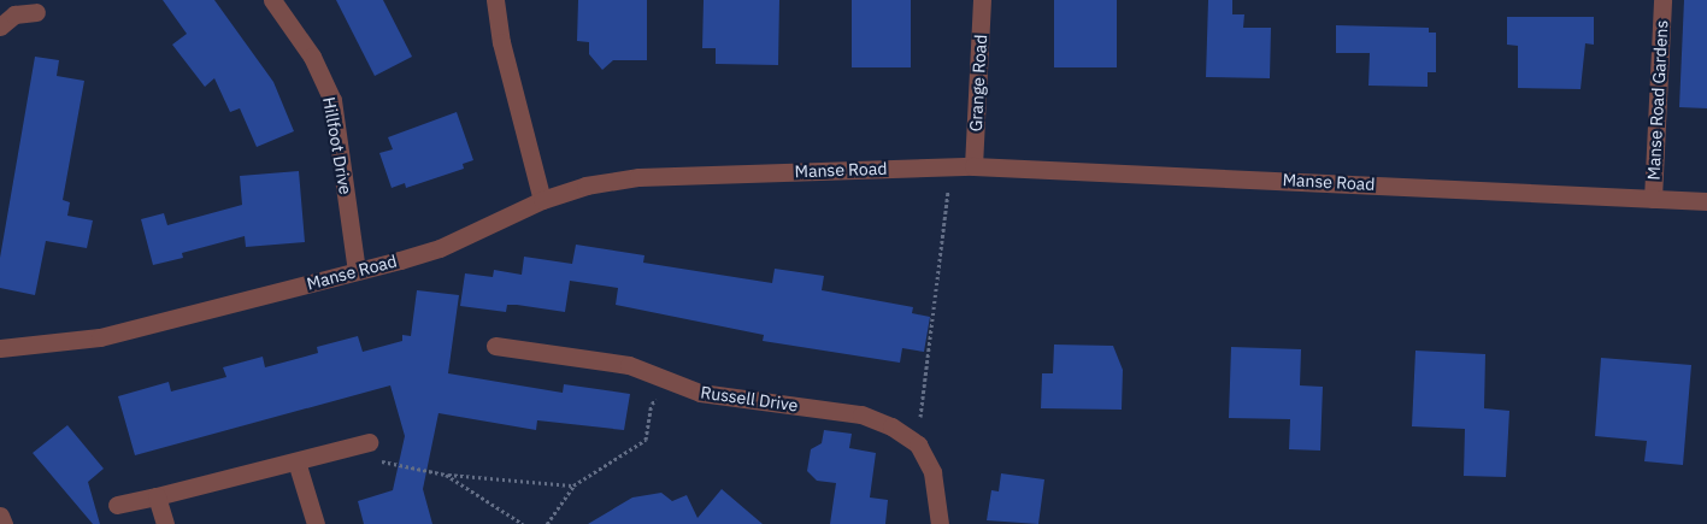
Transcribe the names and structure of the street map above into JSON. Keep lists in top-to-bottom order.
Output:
{
  "streets": {
    "street": [
      "Grange Road",
      "Manse Road Gardens",
      "Hillfoot Drive",
      "Manse Road",
      "Russell Drive"
    ]
  },
  "crossings": [
    ["Grange Road", "Manse Road"],
    ["Manse Road Gardens", "Manse Road"],
    ["Hillfoot Drive", "Manse Road"]
  ]
}
